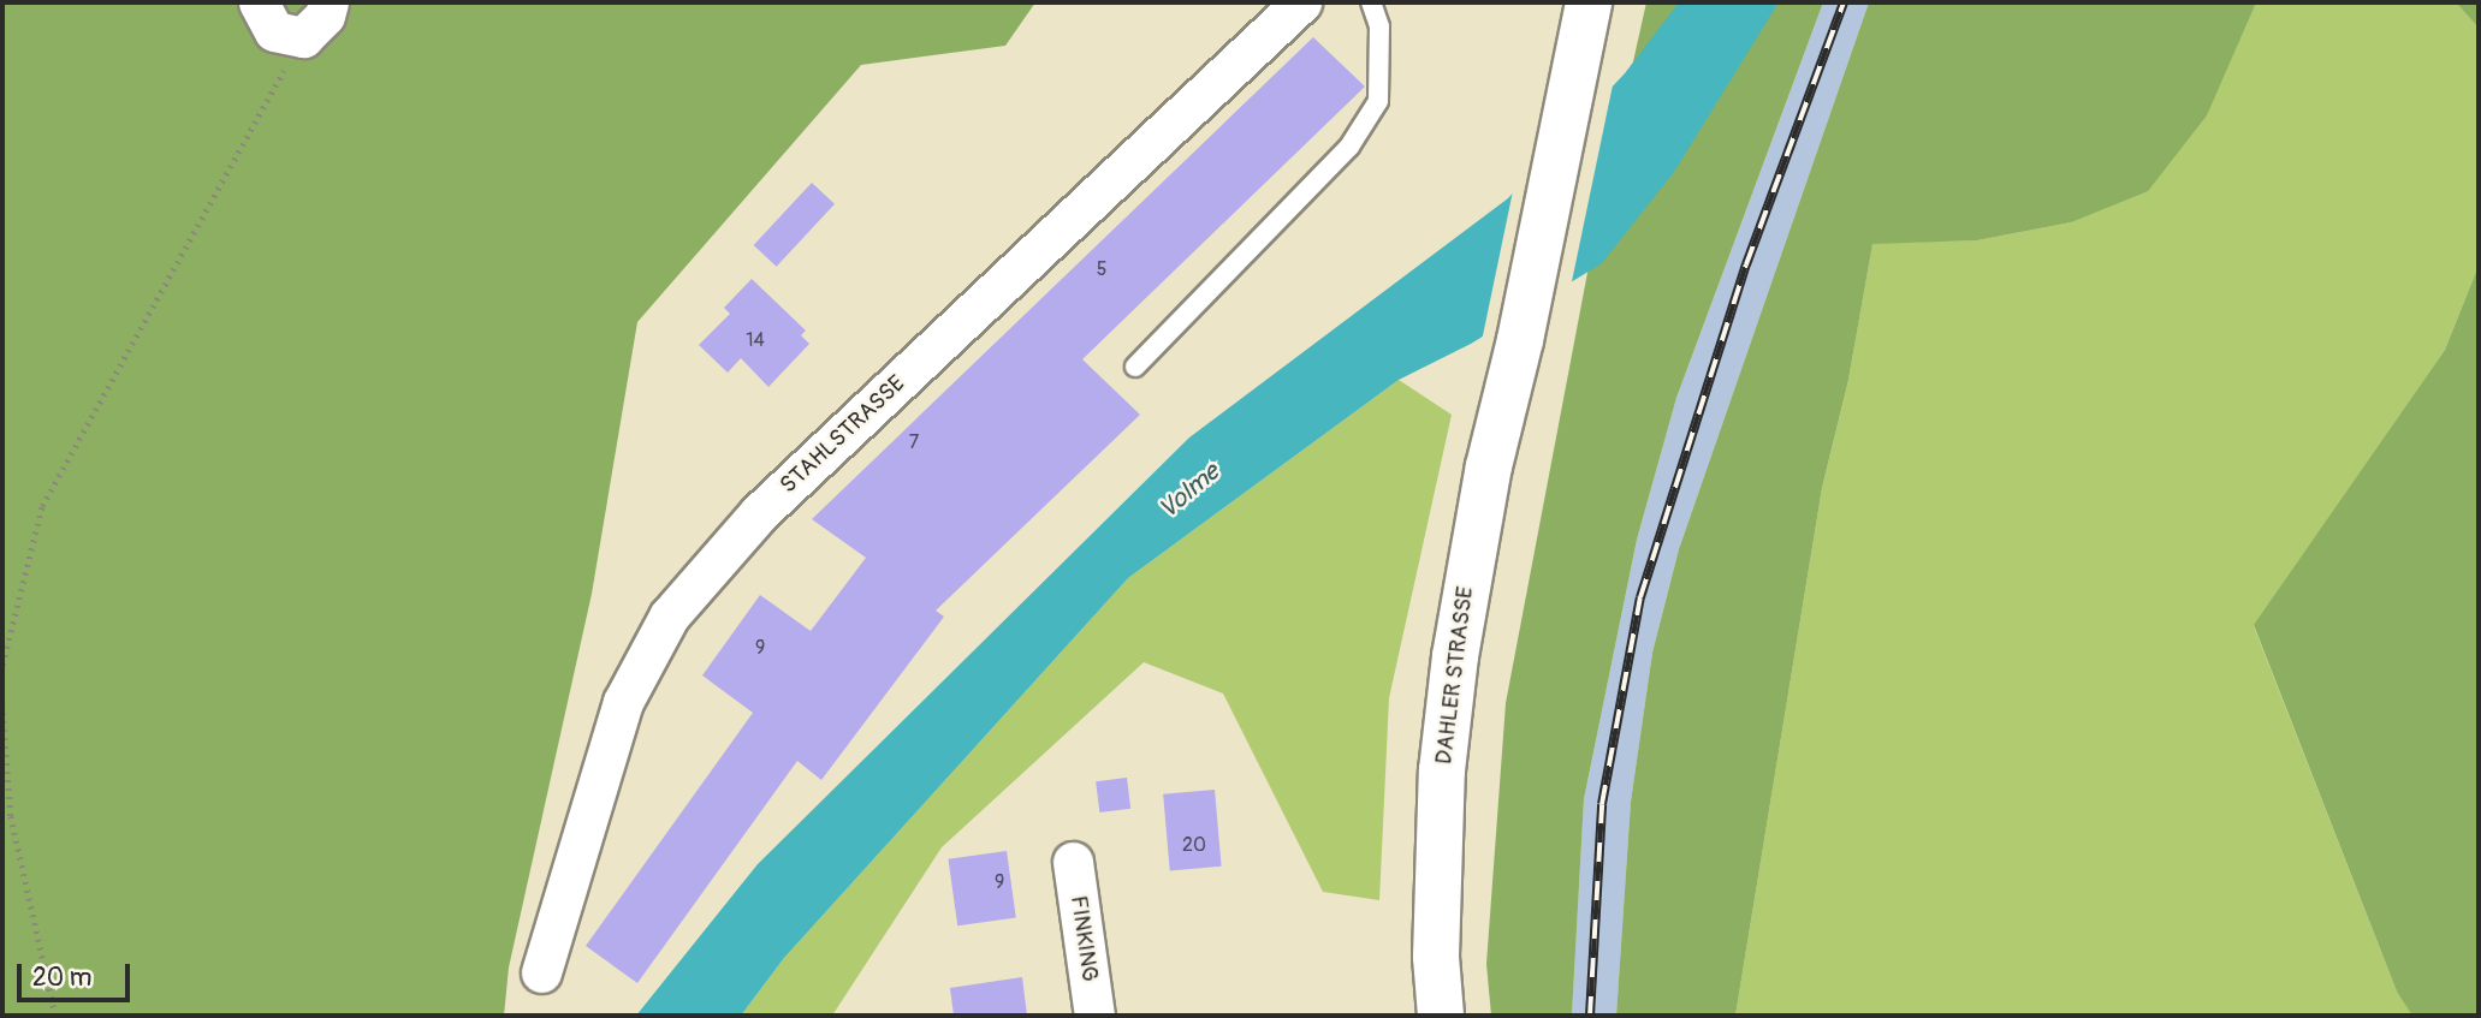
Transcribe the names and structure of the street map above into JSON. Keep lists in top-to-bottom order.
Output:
{
  "streets": {
    "main road": ["DAHLER STRASSE"],
    "street": ["STAHLSTRASSE", "FINKING"]
  },
  "water": ["Volme"],
  "house_numbers": [
    "5",
    "14",
    "7",
    "9",
    "20",
    "9"
  ],
  "scale_bar": "20 m"
}
